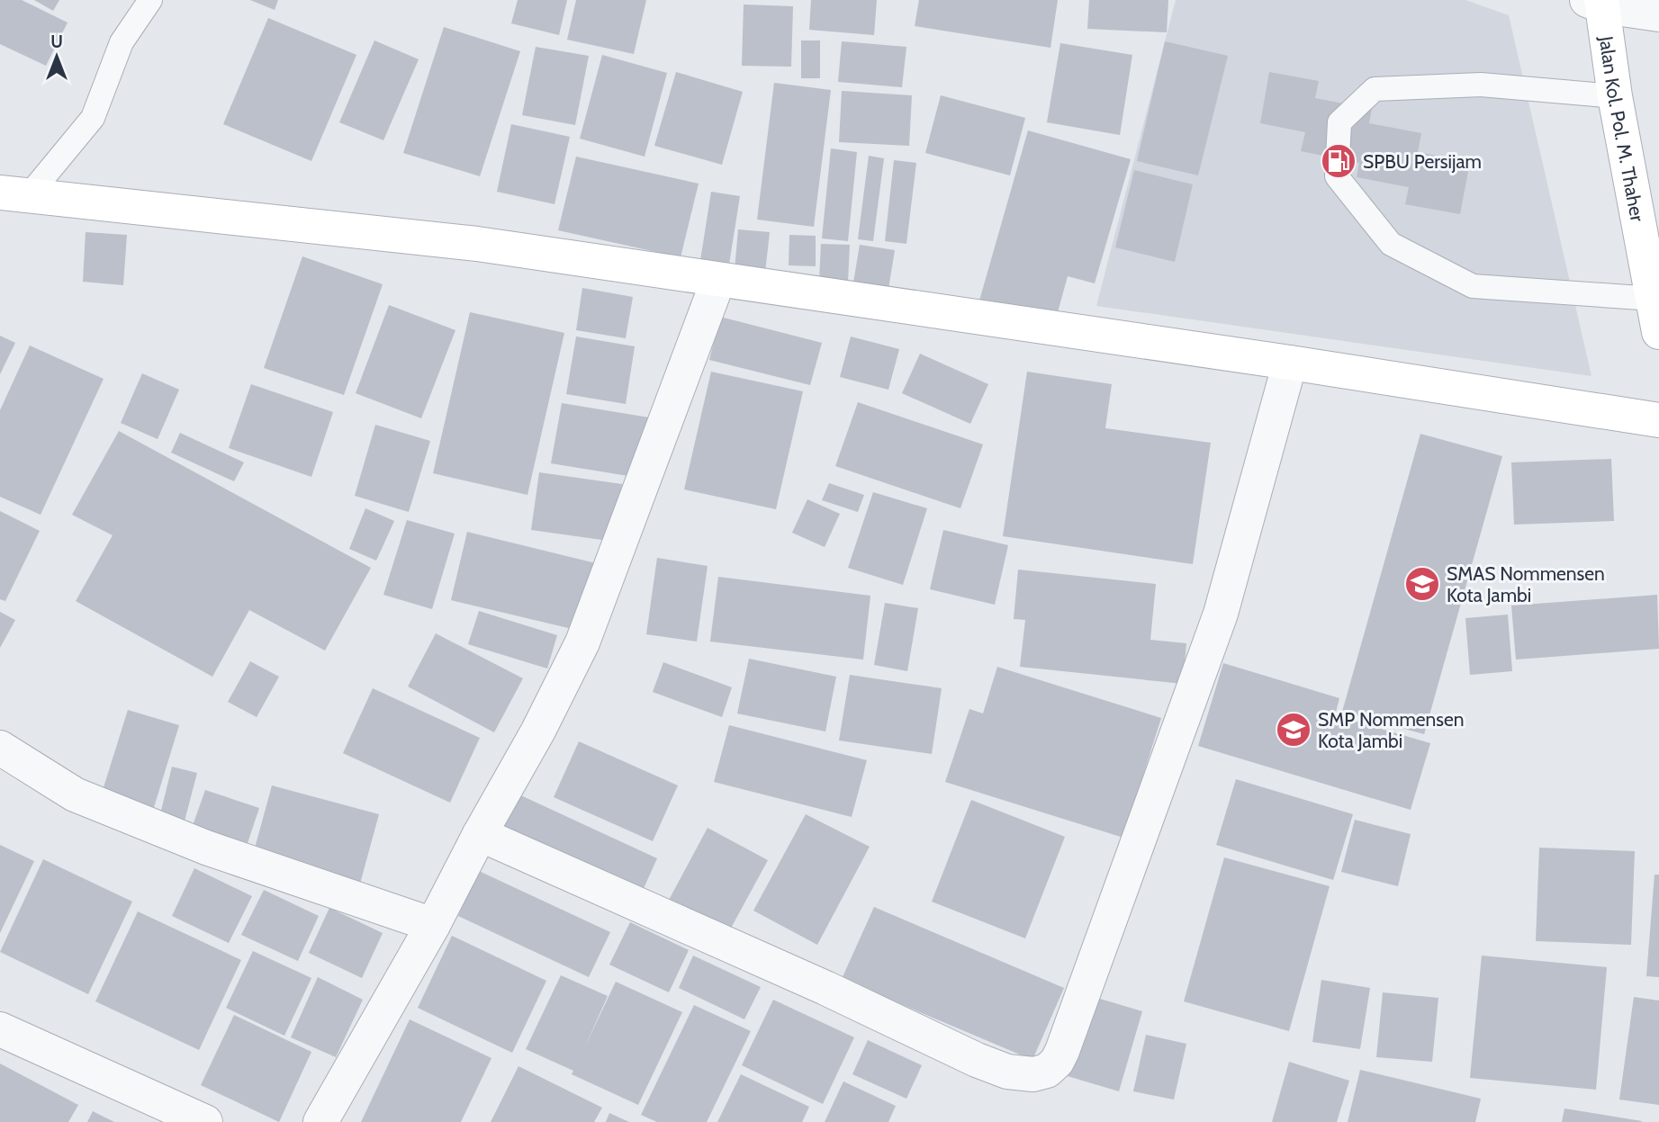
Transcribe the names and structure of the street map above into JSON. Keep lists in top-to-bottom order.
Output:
{
  "streets": {
    "street": ["Jalan Kol. Pol. M. Thaher"]
  },
  "places": {
    "fuel station": ["SPBU Persijam"],
    "school or university": ["SMAS Nommensen Kota Jambi", "SMP Nommensen Kota Jambi"]
  },
  "north": "top"
}
